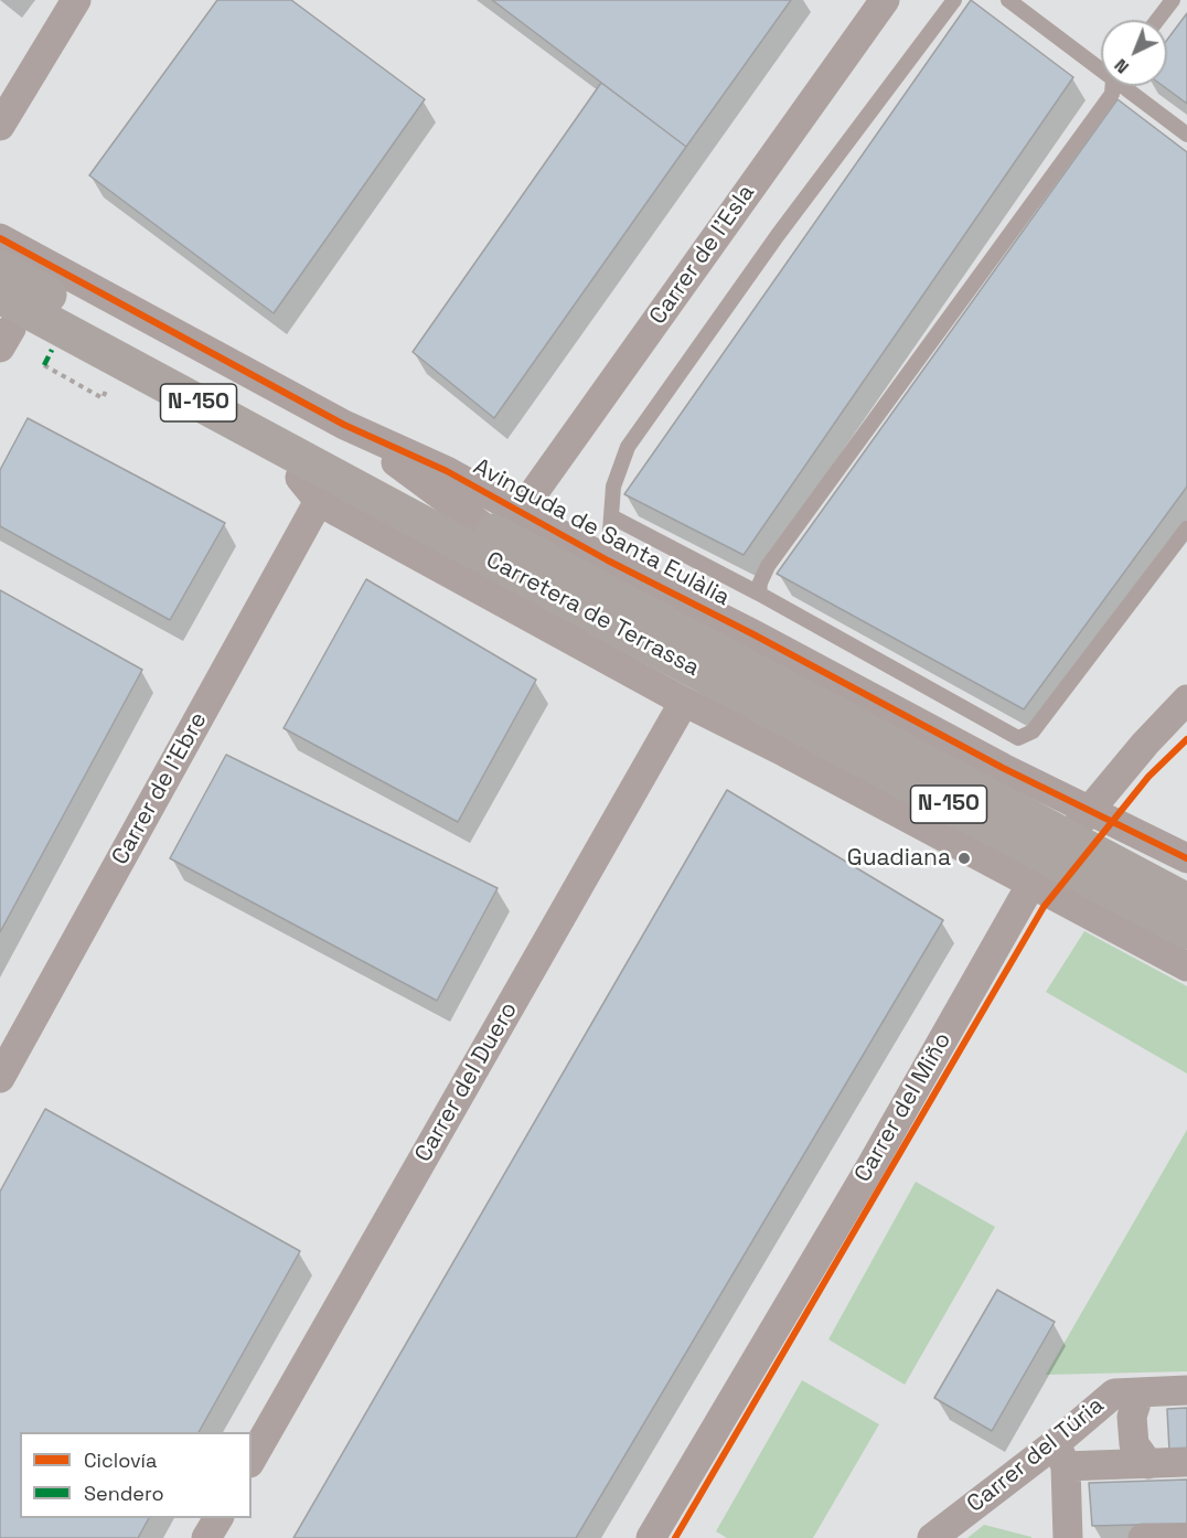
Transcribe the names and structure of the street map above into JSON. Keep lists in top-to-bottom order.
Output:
{
  "streets": {
    "main road": ["N-150", "Carretera de Terrassa"],
    "street": [
      "Carrer de l'Esla",
      "Avinguda de Santa Eulàlia",
      "Carrer de l'Ebre",
      "Carrer del Duero",
      "Carrer del Miño",
      "Carrer del Túria"
    ]
  },
  "crossings": [
    ["Carrer de l'Esla", "Avinguda de Santa Eulàlia"],
    ["Avinguda de Santa Eulàlia", "Carretera de Terrassa"],
    ["Avinguda de Santa Eulàlia", "Carrer del Miño"]
  ],
  "places": ["Guadiana"],
  "legend": ["Ciclovía", "Sendero"],
  "north": "bottom left"
}
